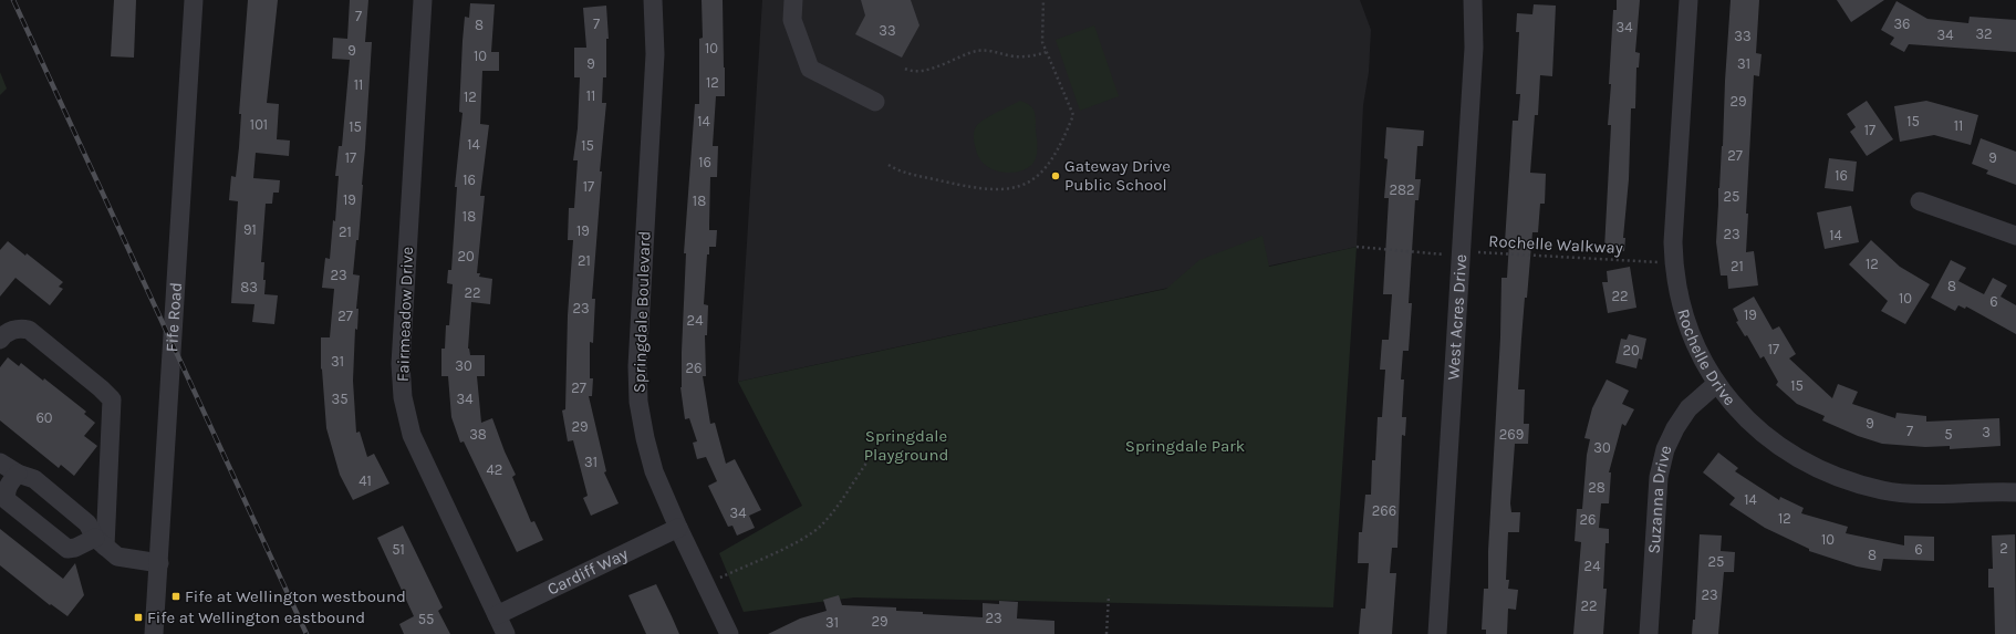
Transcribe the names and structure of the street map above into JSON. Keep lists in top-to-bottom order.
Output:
{
  "streets": {
    "street": [
      "Springdale Boulevard",
      "Fairmeadow Drive",
      "Fife Road",
      "West Acres Drive",
      "Rochelle Drive",
      "Suzanna Drive",
      "Cardiff Way"
    ],
    "path": ["Rochelle Walkway"]
  },
  "crossings": [
    ["Rochelle Walkway", "West Acres Drive"],
    ["Rochelle Walkway", "Rochelle Drive"],
    ["Springdale Boulevard", "Cardiff Way"],
    ["Fairmeadow Drive", "Cardiff Way"],
    ["Rochelle Drive", "Suzanna Drive"]
  ],
  "parks": ["Springdale Playground", "Springdale Park"],
  "places": {
    "other": ["Gateway Drive Public School"],
    "transit": ["Fife at Wellington westbound", "Fife at Wellington eastbound"]
  },
  "house_numbers": [
    "7",
    "7",
    "36",
    "8",
    "34",
    "33",
    "32",
    "34",
    "33",
    "10",
    "9",
    "10",
    "9",
    "31",
    "12",
    "11",
    "11",
    "12",
    "29",
    "14",
    "15",
    "101",
    "11",
    "15",
    "17",
    "14",
    "15",
    "27",
    "17",
    "9",
    "16",
    "16",
    "16",
    "17",
    "282",
    "25",
    "19",
    "18",
    "18",
    "91",
    "19",
    "21",
    "23",
    "14",
    "20",
    "21",
    "12",
    "21",
    "23",
    "8",
    "83",
    "22",
    "22",
    "10",
    "6",
    "23",
    "19",
    "27",
    "24",
    "17",
    "20",
    "31",
    "30",
    "26",
    "15",
    "27",
    "35",
    "34",
    "60",
    "9",
    "29",
    "7",
    "3",
    "38",
    "269",
    "5",
    "30",
    "31",
    "42",
    "41",
    "28",
    "14",
    "266",
    "34",
    "12",
    "26",
    "10",
    "2",
    "51",
    "6",
    "8",
    "25",
    "24",
    "23",
    "22",
    "23",
    "55",
    "29",
    "31"
  ]
}
